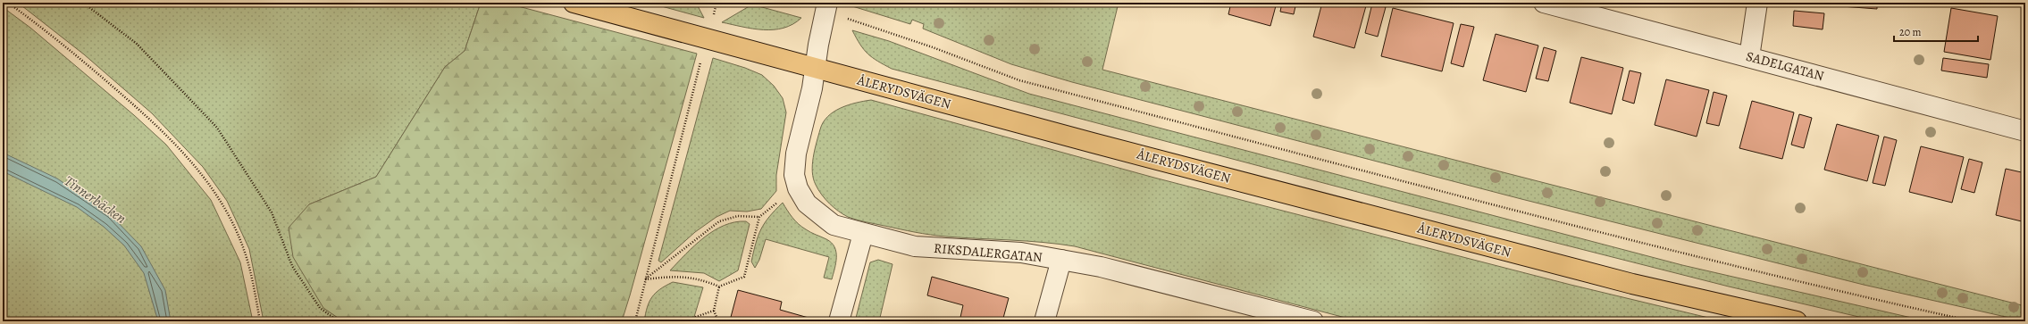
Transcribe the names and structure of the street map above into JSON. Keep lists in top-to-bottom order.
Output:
{
  "streets": {
    "main road": ["ÅLERYDSVÄGEN"],
    "street": ["SADELGATAN", "RIKSDALERGATAN"]
  },
  "crossings": [
    ["ÅLERYDSVÄGEN", "RIKSDALERGATAN"]
  ],
  "water": ["Tinnerbäcken"],
  "scale_bar": "20 m"
}
